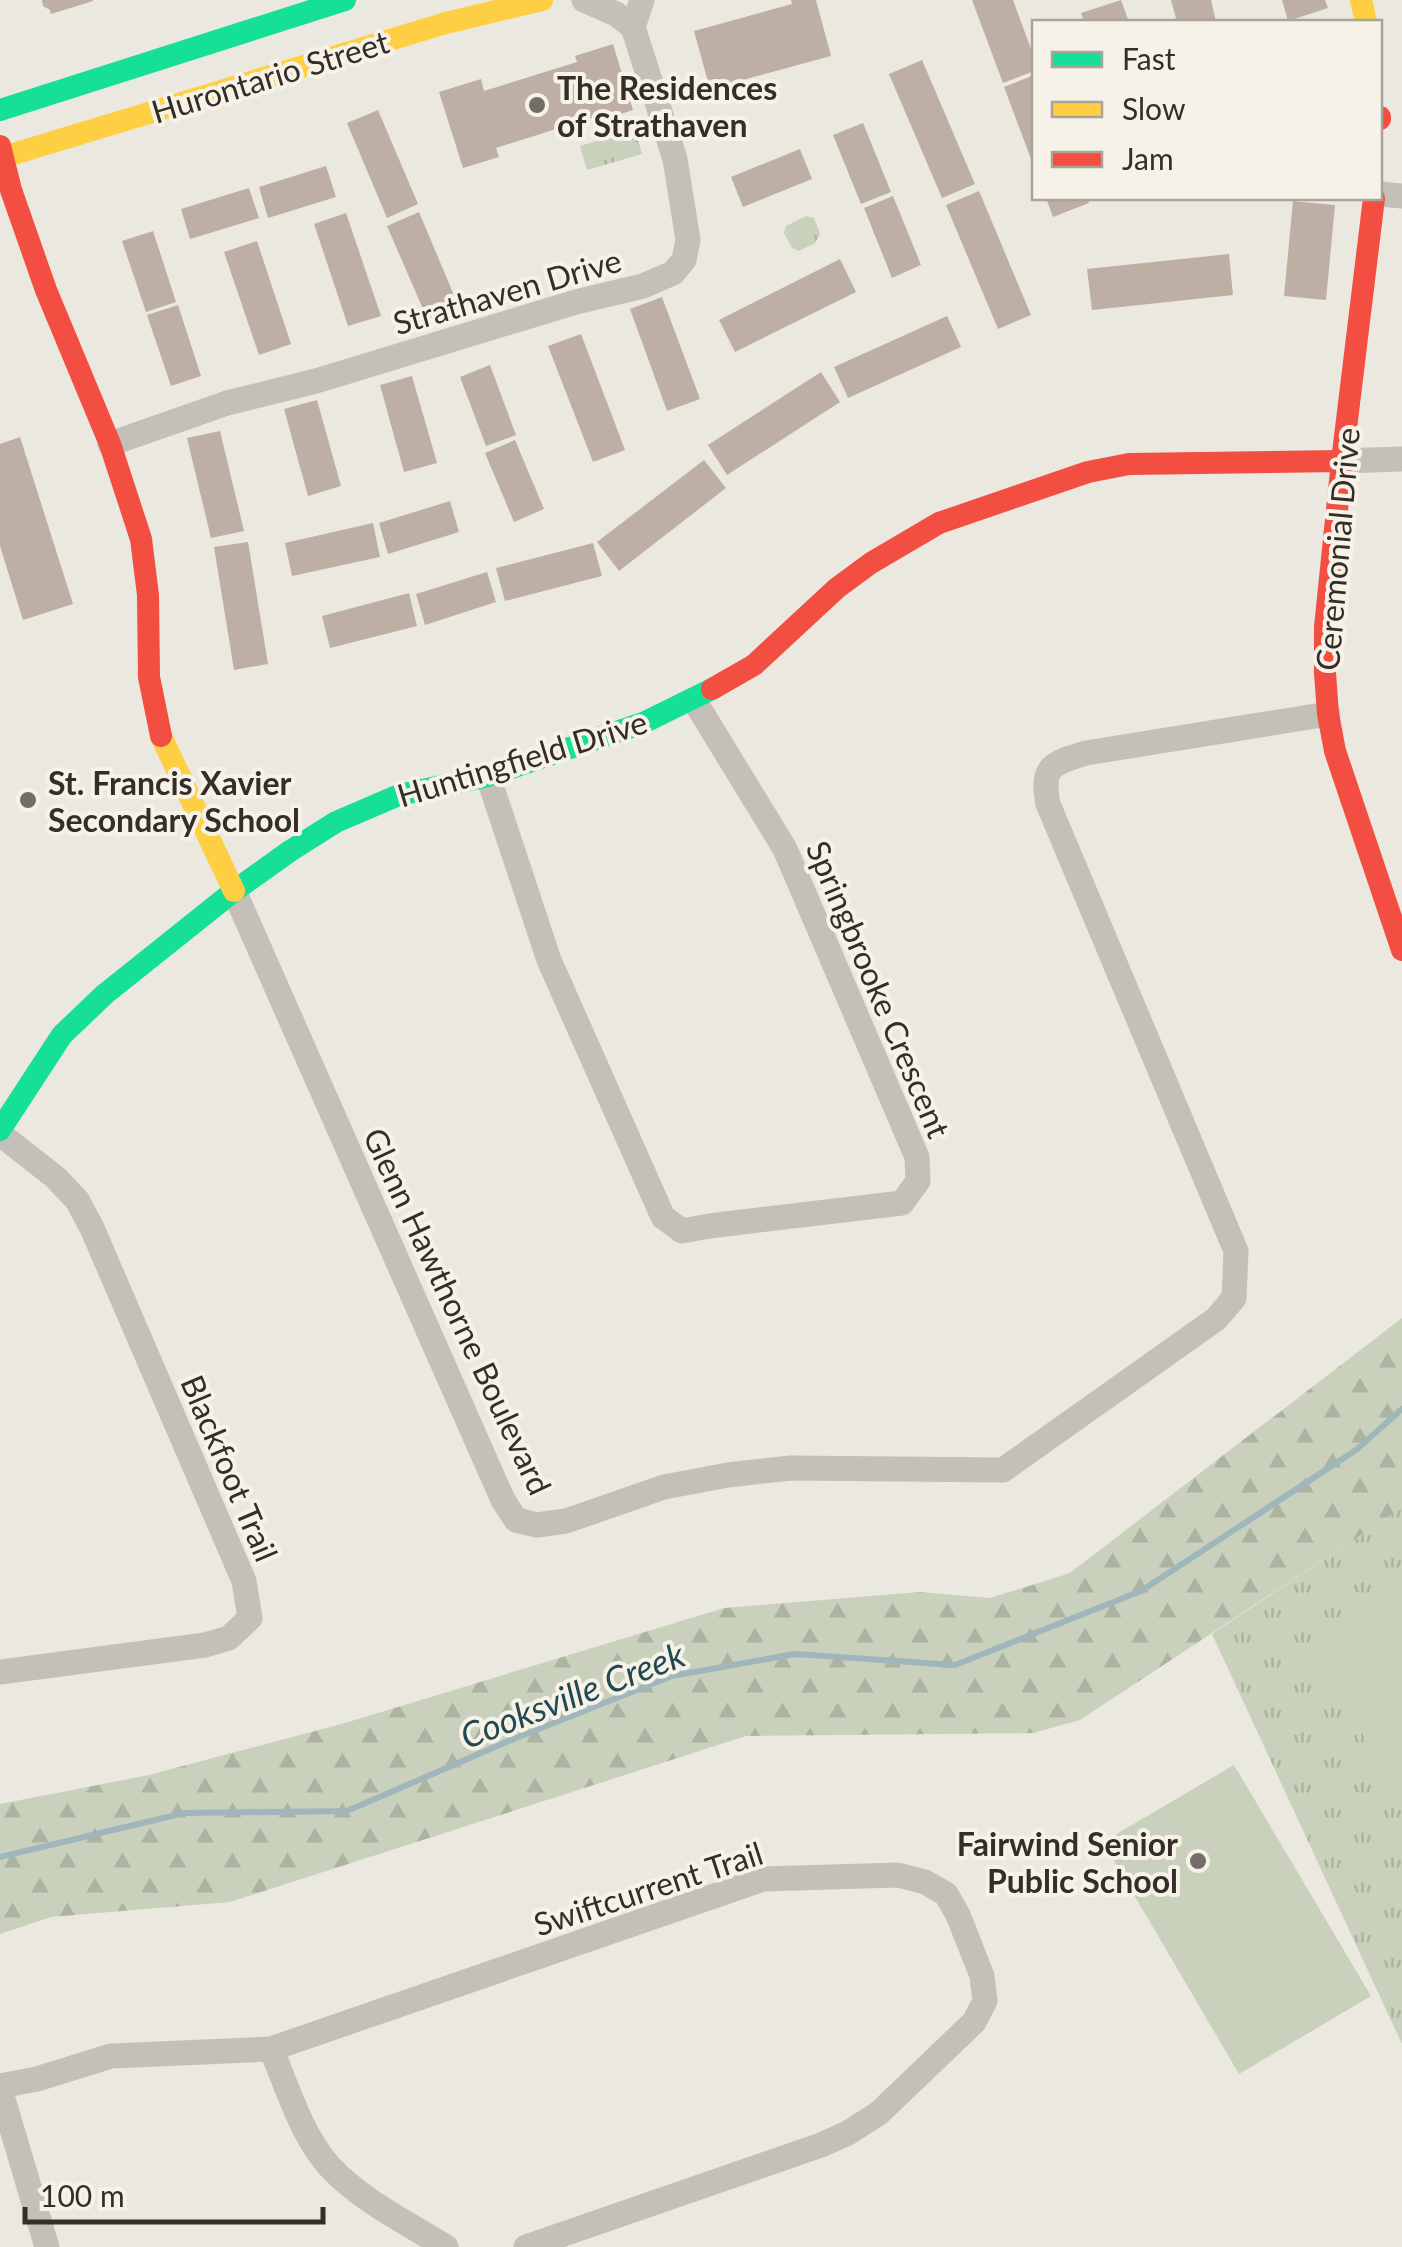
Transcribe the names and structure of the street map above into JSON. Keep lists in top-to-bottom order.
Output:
{
  "streets": {
    "street": [
      "Hurontario Street",
      "Strathaven Drive",
      "Ceremonial Drive",
      "Huntingfield Drive",
      "Springbrooke Crescent",
      "Glenn Hawthorne Boulevard",
      "Blackfoot Trail",
      "Swiftcurrent Trail"
    ]
  },
  "crossings": [
    ["Hurontario Street", "Glenn Hawthorne Boulevard"],
    ["Strathaven Drive", "Glenn Hawthorne Boulevard"],
    ["Ceremonial Drive", "Huntingfield Drive"],
    ["Ceremonial Drive", "Glenn Hawthorne Boulevard"],
    ["Huntingfield Drive", "Springbrooke Crescent"],
    ["Huntingfield Drive", "Glenn Hawthorne Boulevard"],
    ["Huntingfield Drive", "Blackfoot Trail"]
  ],
  "water": ["Cooksville Creek"],
  "places": ["The Residences of Strathaven", "St. Francis Xavier Secondary School", "Fairwind Senior Public School"],
  "legend": ["Fast", "Slow", "Jam"],
  "scale_bar": "100 m"
}
